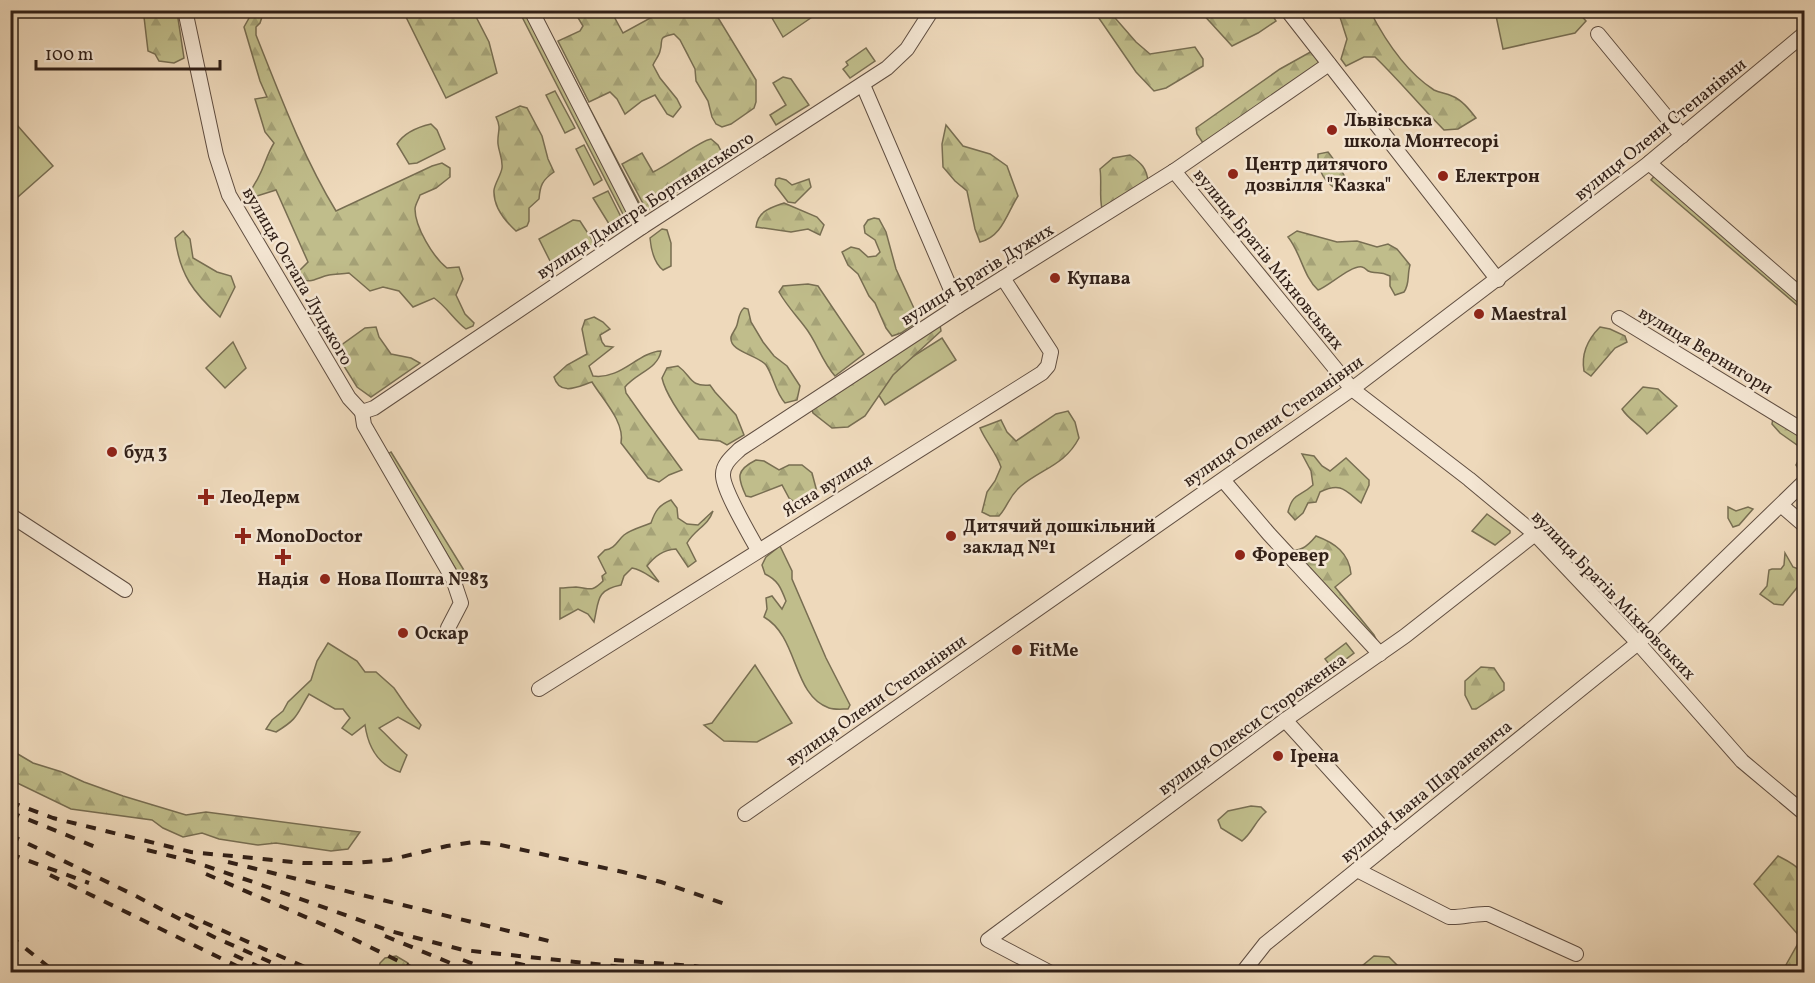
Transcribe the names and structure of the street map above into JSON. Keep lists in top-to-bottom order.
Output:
{
  "streets": {
    "street": [
      "вулиця Олени Степанівни",
      "вулиця Дмитра Бортнянського",
      "вулиця Братів Міхновських",
      "вулиця Братів Дужих",
      "вулиця Остапа Луцького",
      "вулиця Вернигори",
      "Ясна вулиця",
      "вулиця Олекси Стороженка",
      "вулиця Івана Шараневича"
    ]
  },
  "crossings": [
    ["вулиця Олени Степанівни", "вулиця Братів Міхновських"],
    ["вулиця Дмитра Бортнянського", "вулиця Остапа Луцького"],
    ["вулиця Братів Міхновських", "вулиця Братів Дужих"],
    ["вулиця Братів Міхновських", "вулиця Олекси Стороженка"],
    ["вулиця Братів Міхновських", "вулиця Івана Шараневича"],
    ["вулиця Братів Дужих", "Ясна вулиця"]
  ],
  "places": {
    "other": [
      "Львівська школа Монтесорі",
      "Центр дитячого дозвілля \"Казка\"",
      "Електрон",
      "Купава",
      "Maestral",
      "буд 3",
      "Дитячий дошкільний заклад №1",
      "Форевер",
      "Нова Пошта №83",
      "Оскар",
      "FitMe",
      "Ірена"
    ],
    "health": ["ЛеоДерм", "MonoDoctor", "Надія"]
  },
  "scale_bar": "100 m"
}
